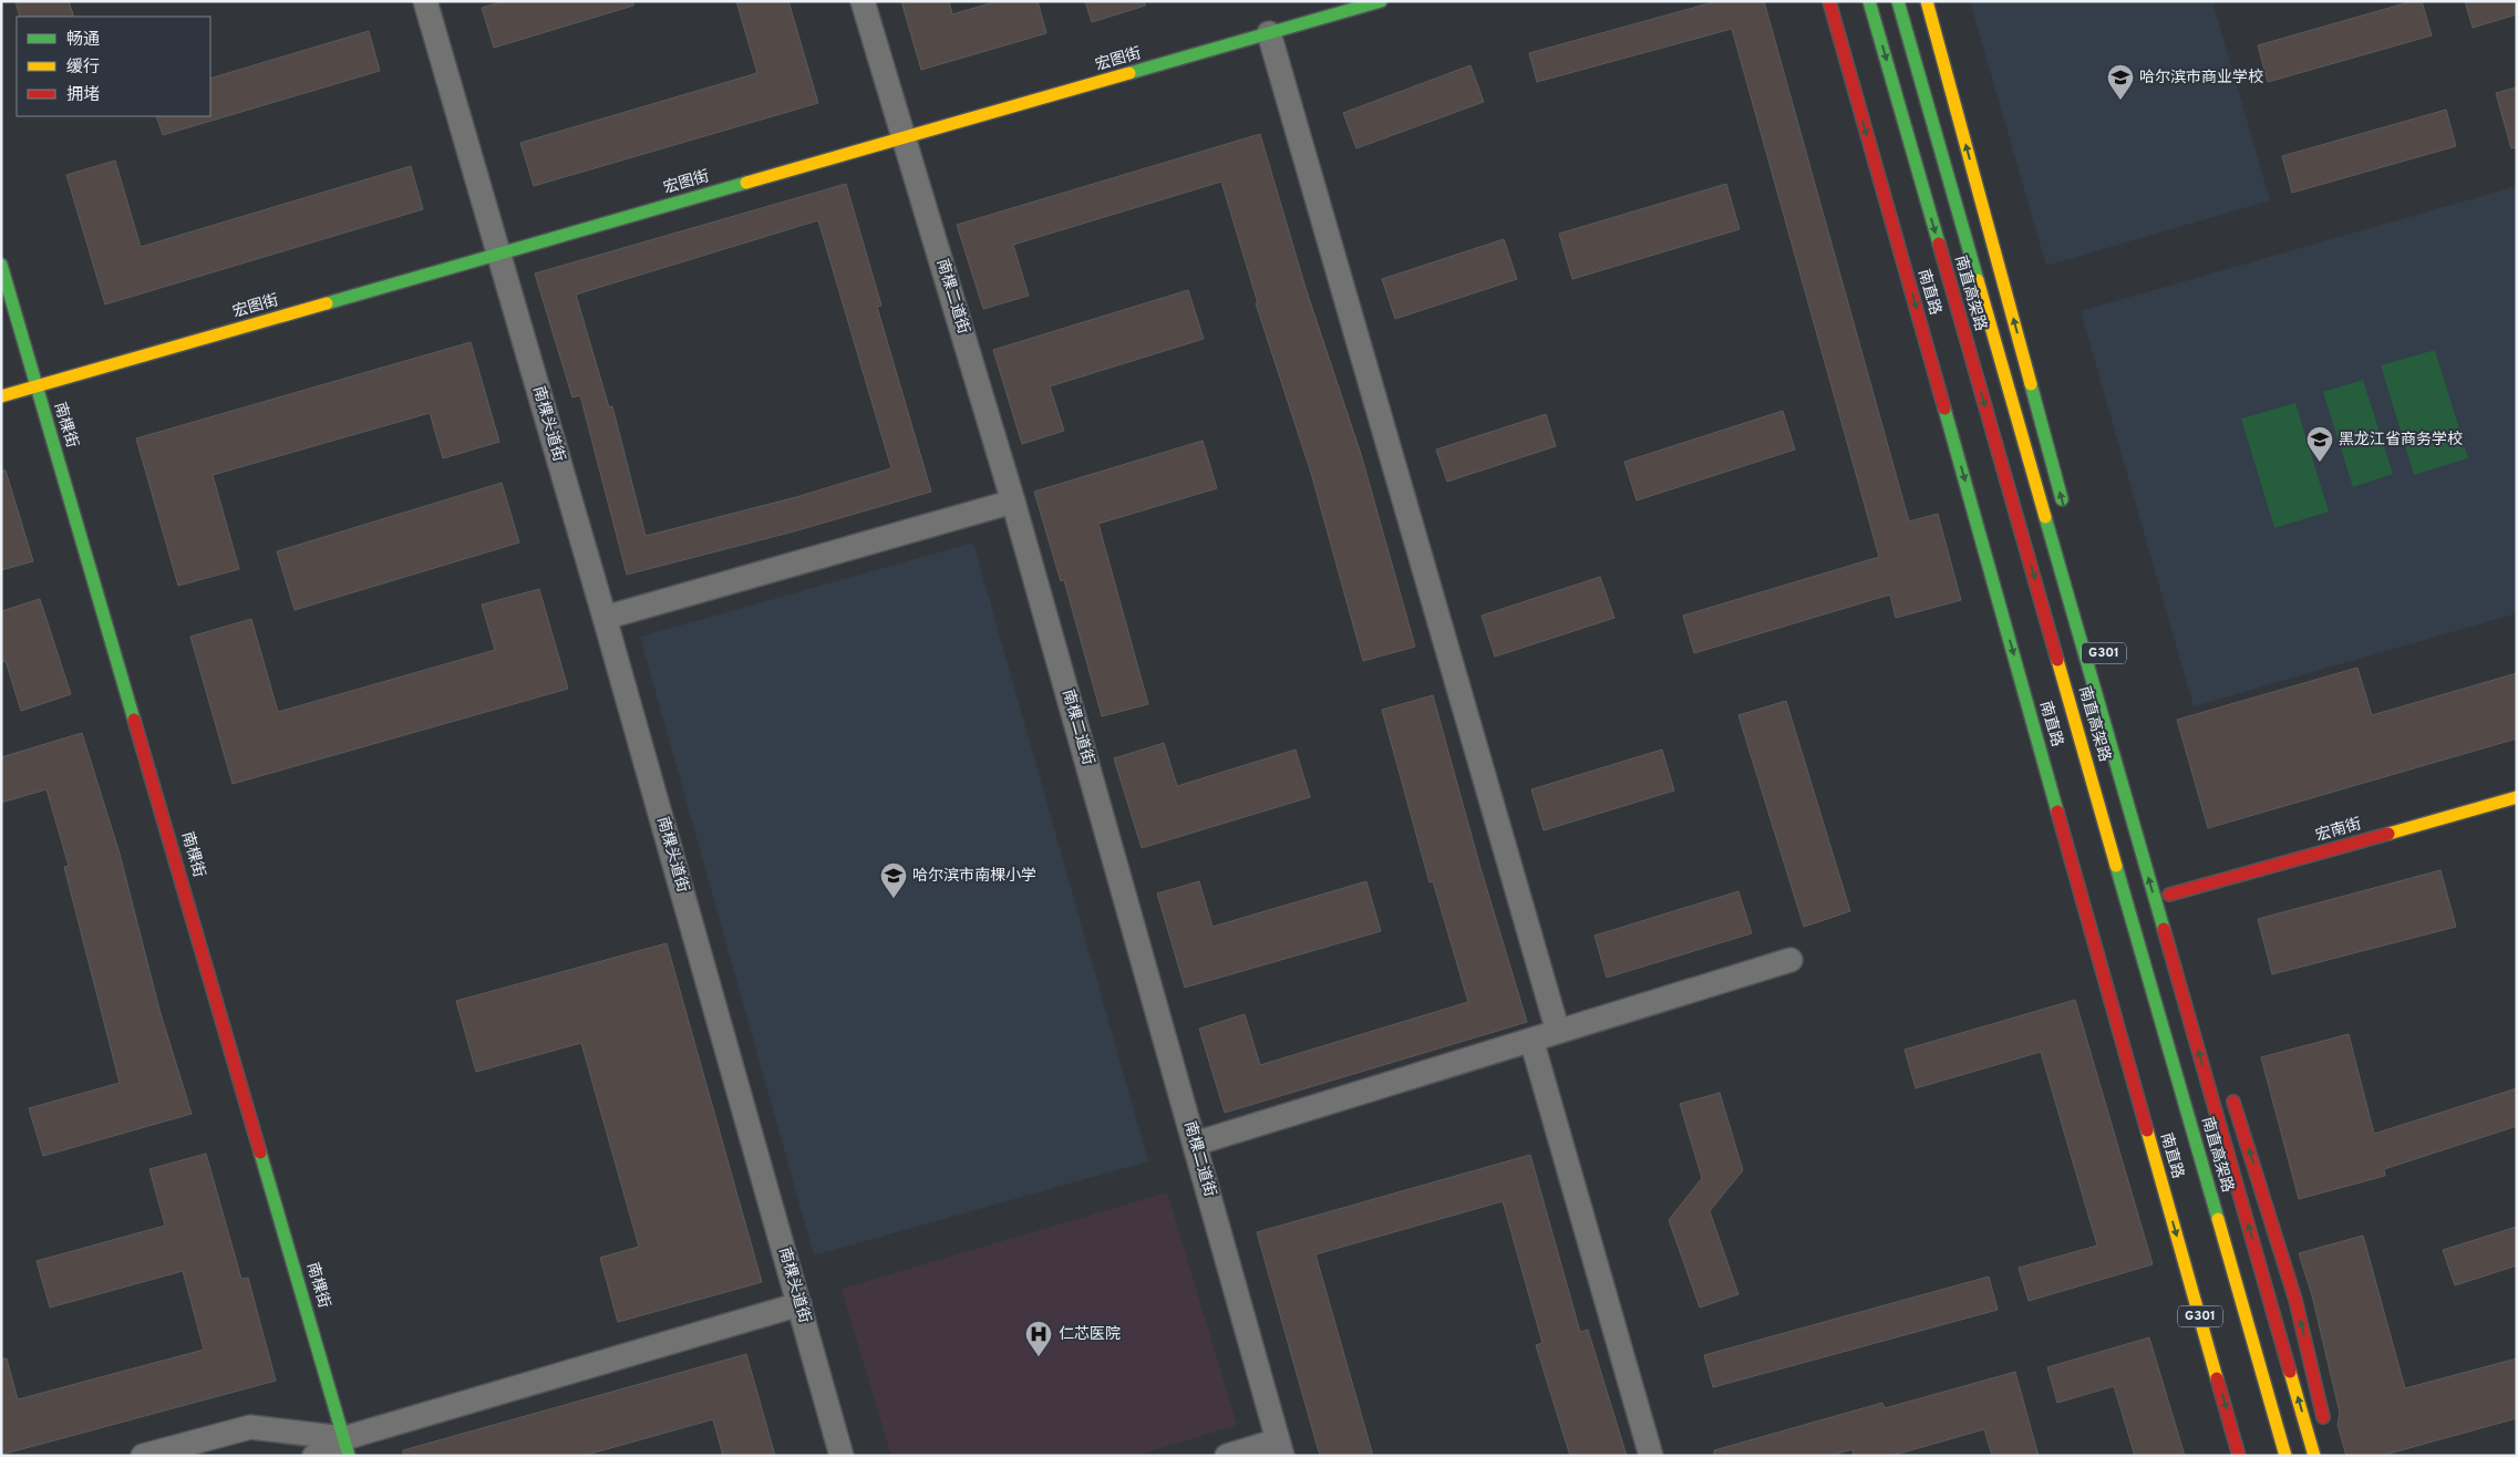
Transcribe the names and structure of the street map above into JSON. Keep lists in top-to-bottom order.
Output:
{
  "streets": {
    "main road": [
      "宏图街",
      "南直路",
      "南直高架路",
      "南棵街",
      "G301",
      "宏南街"
    ],
    "street": ["南棵二道街", "南棵头道街"]
  },
  "crossings": [
    ["宏图街", "南棵二道街"],
    ["宏图街", "南棵头道街"],
    ["宏图街", "南棵街"]
  ],
  "places": {
    "school or university": ["哈尔滨市商业学校", "黑龙江省商务学校", "哈尔滨市南棵小学"],
    "hospital": ["仁芯医院"]
  },
  "legend": ["畅通", "缓行", "拥堵"]
}
